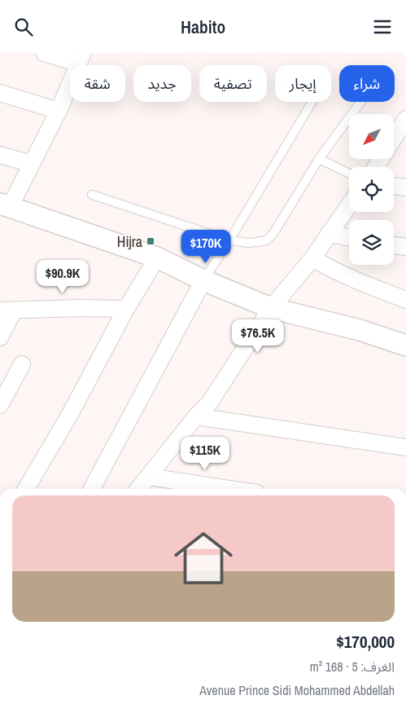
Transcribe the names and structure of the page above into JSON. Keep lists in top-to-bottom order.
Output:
{
  "places": {
    "transit": ["Hijra"]
  },
  "north": "bottom left",
  "page": {
    "header": "Habito",
    "chip": [
      "شراء",
      "إيجار",
      "تصفية",
      "جديد",
      "شقة"
    ],
    "price": [
      "$170K",
      "$90.9K",
      "$76.5K",
      "$115K"
    ],
    "list": [
      {
        "name": "$170,000",
        "note": "الغرف: 5 · 168 m² · Avenue Prince Sidi Mohammed Abdellah"
      }
    ]
  }
}
